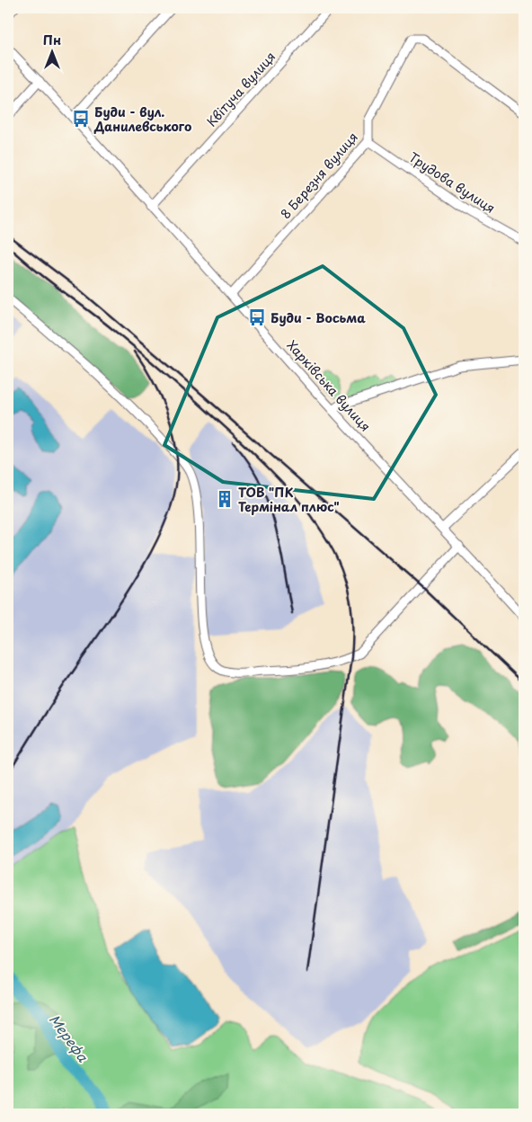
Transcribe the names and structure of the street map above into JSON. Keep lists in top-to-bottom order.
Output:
{
  "streets": {
    "street": [
      "Квітуча вулиця",
      "8 Березня вулиця",
      "Трудова вулиця",
      "Харківська вулиця"
    ]
  },
  "crossings": [
    ["Квітуча вулиця", "Харківська вулиця"],
    ["8 Березня вулиця", "Трудова вулиця"],
    ["8 Березня вулиця", "Харківська вулиця"]
  ],
  "water": ["Мерефа"],
  "places": {
    "bus stop": ["Буди - вул. Данилевського", "Буди - Восьма"],
    "building": ["ТОВ \"ПК Термінал плюс\""]
  },
  "north": "top"
}
